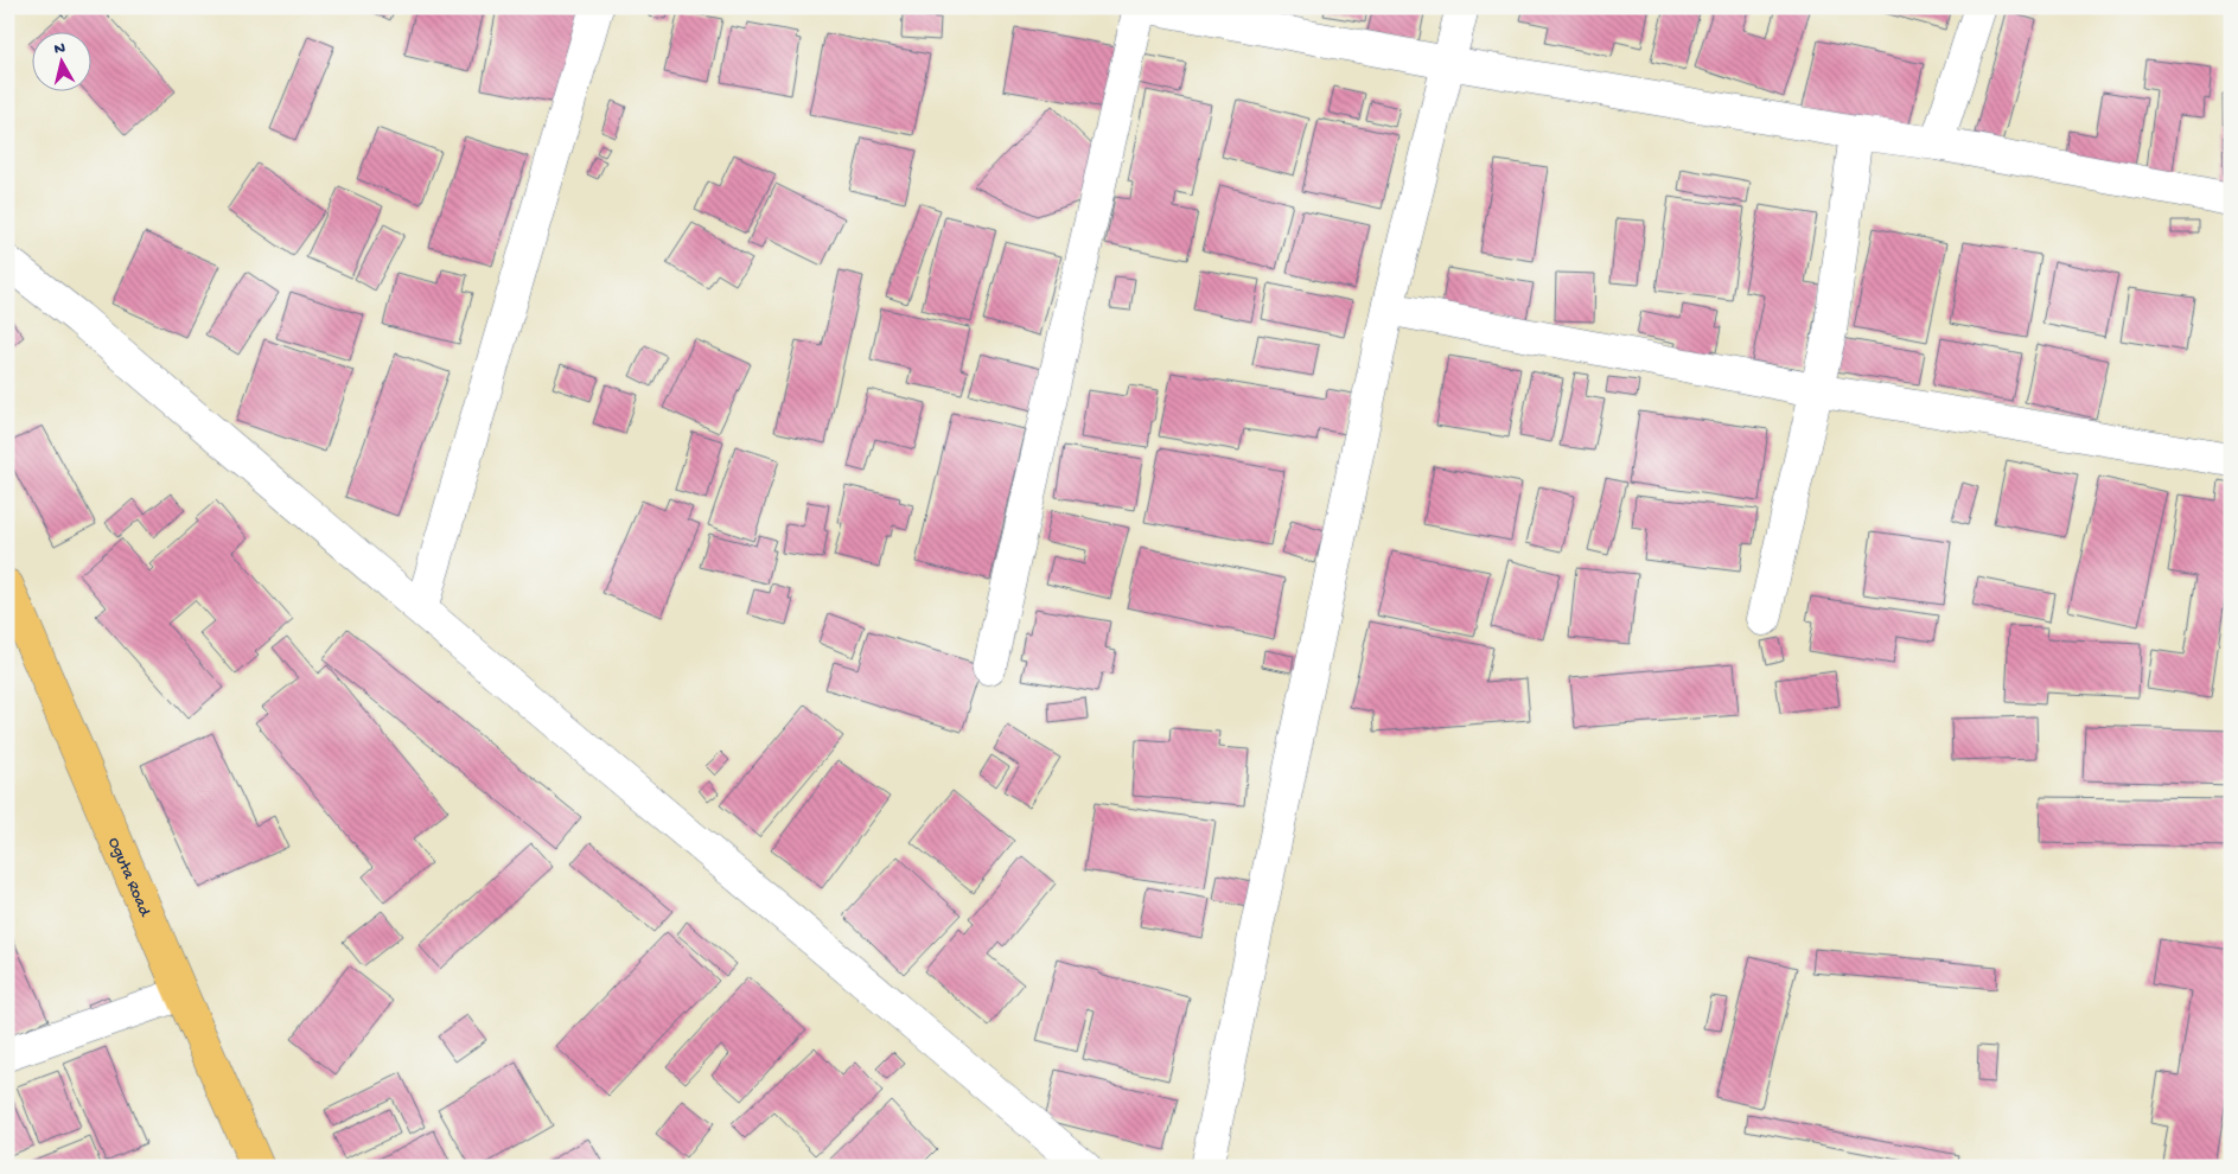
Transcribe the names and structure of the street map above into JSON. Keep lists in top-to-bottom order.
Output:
{
  "streets": {
    "main road": ["Oguta Road"]
  },
  "north": "top"
}
